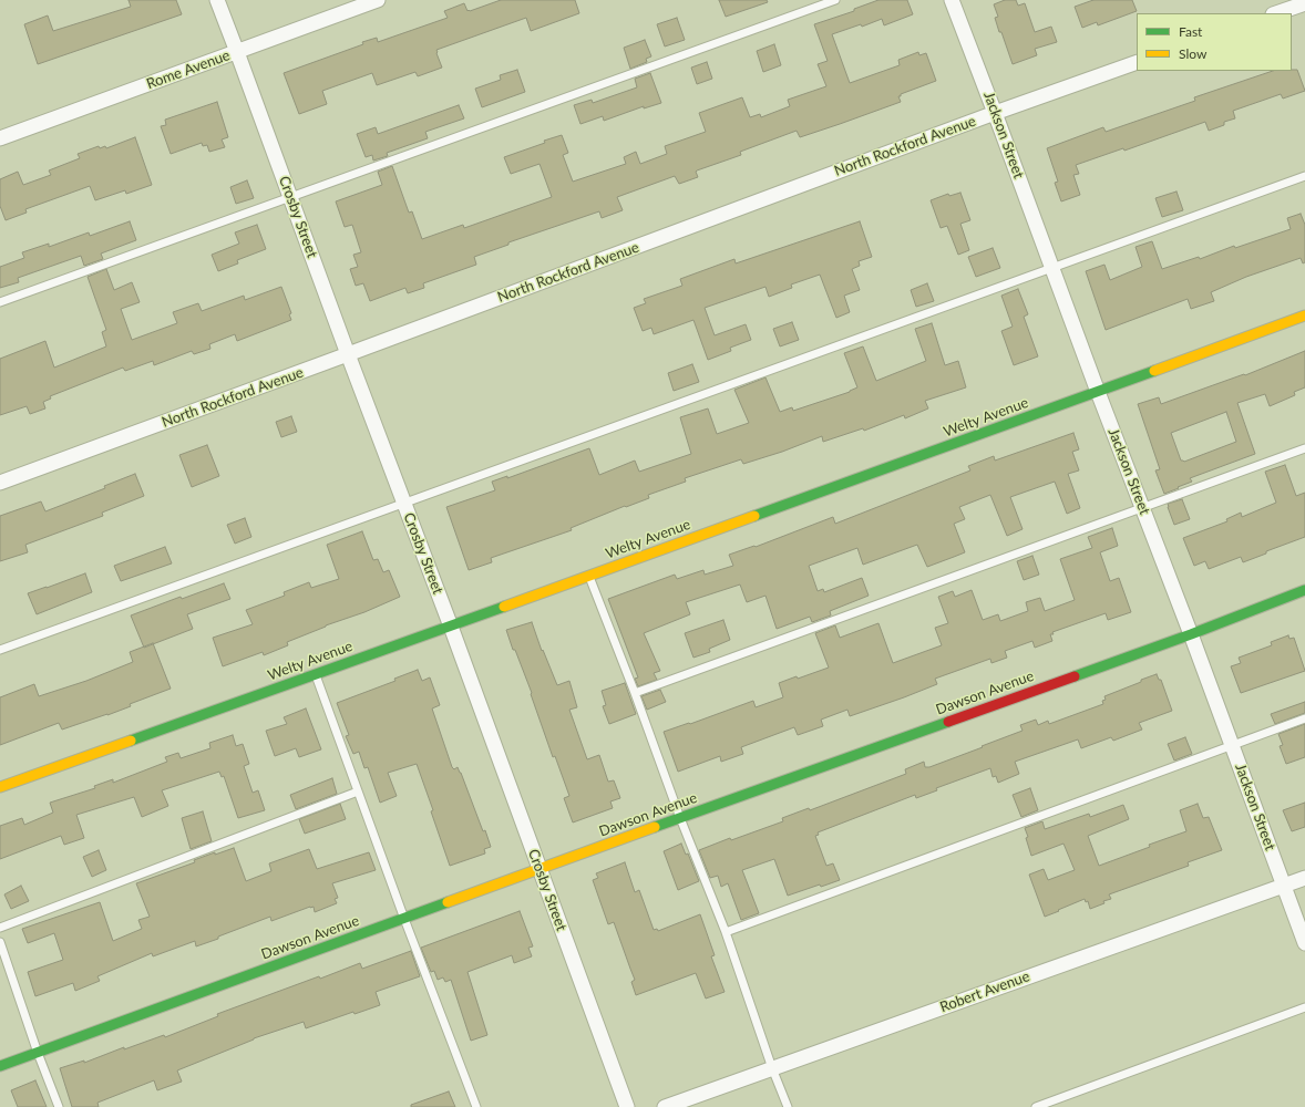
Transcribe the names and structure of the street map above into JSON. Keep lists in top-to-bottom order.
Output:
{
  "streets": {
    "street": [
      "Rome Avenue",
      "Jackson Street",
      "North Rockford Avenue",
      "Crosby Street",
      "Welty Avenue",
      "Dawson Avenue",
      "Robert Avenue"
    ]
  },
  "crossings": [
    ["Rome Avenue", "Crosby Street"],
    ["Jackson Street", "North Rockford Avenue"],
    ["Jackson Street", "Welty Avenue"],
    ["Jackson Street", "Dawson Avenue"],
    ["Jackson Street", "Robert Avenue"],
    ["North Rockford Avenue", "Crosby Street"],
    ["Crosby Street", "Welty Avenue"],
    ["Crosby Street", "Dawson Avenue"]
  ],
  "legend": ["Fast", "Slow"]
}
